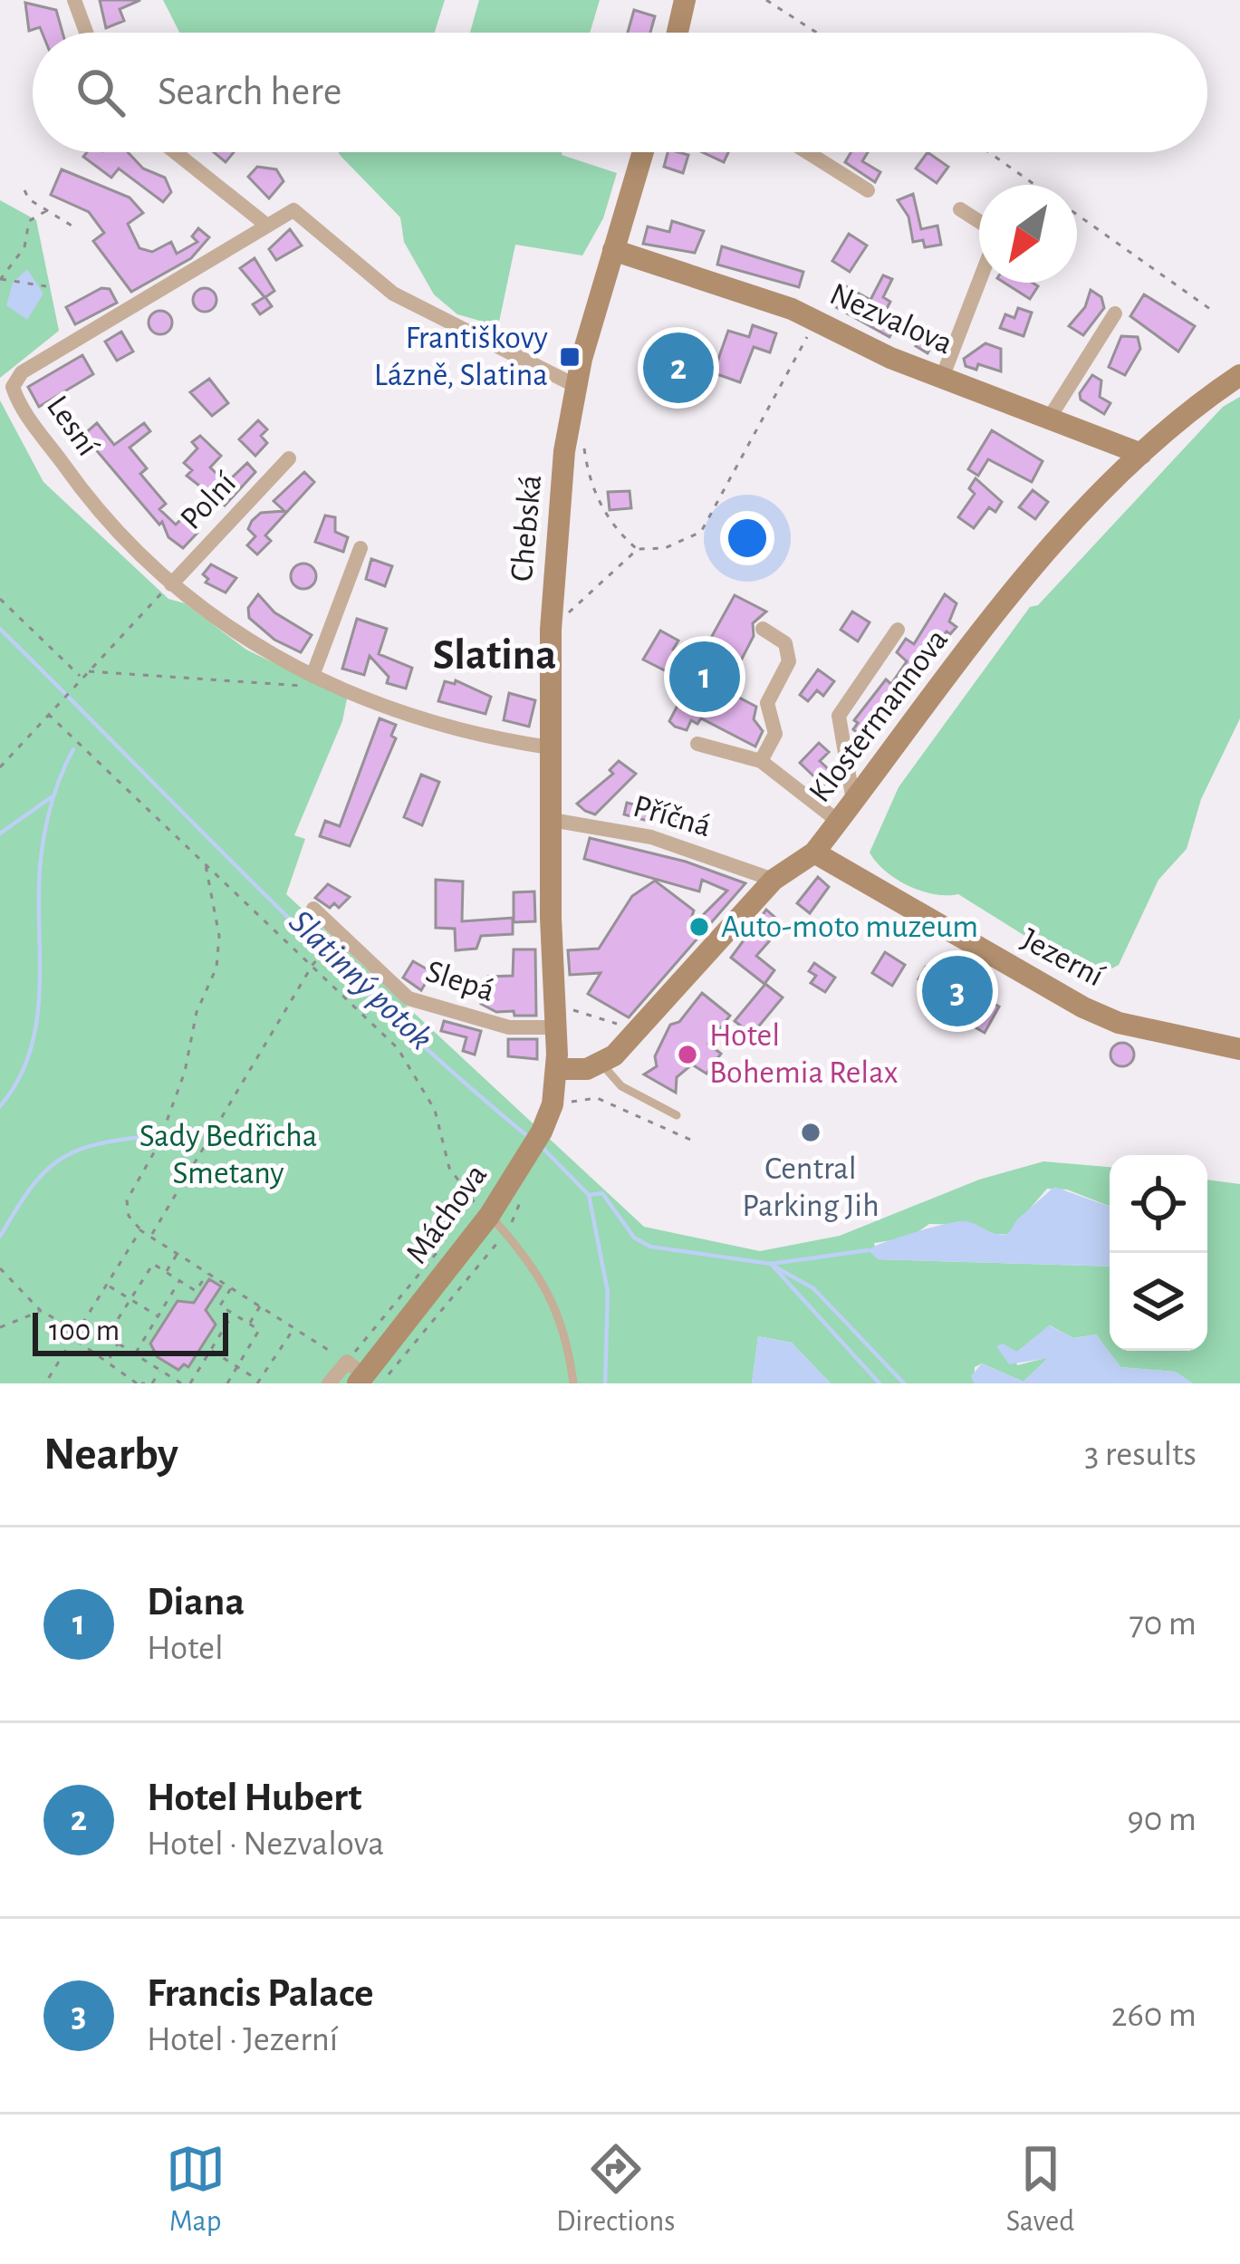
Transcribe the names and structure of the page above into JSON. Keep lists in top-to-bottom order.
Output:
{
  "streets": {
    "street": [
      "Nezvalova",
      "Lesní",
      "Polní",
      "Chebská",
      "Klostermannova",
      "Příčná",
      "Jezerní",
      "Slepá",
      "Máchova"
    ]
  },
  "crossings": [
    ["Nezvalova", "Chebská"],
    ["Nezvalova", "Klostermannova"],
    ["Lesní", "Polní"],
    ["Lesní", "Chebská"],
    ["Chebská", "Příčná"],
    ["Chebská", "Slepá"],
    ["Chebská", "Máchova"],
    ["Klostermannova", "Příčná"],
    ["Klostermannova", "Jezerní"]
  ],
  "districts": ["Slatina"],
  "water": ["Slatinný potok"],
  "parks": ["Sady Bedřicha Smetany"],
  "places": {
    "transit": ["Františkovy Lázně, Slatina"],
    "other": ["Auto-moto muzeum", "Hotel Bohemia Relax", "Central Parking Jih"]
  },
  "scale_bar": "100 m",
  "north": "bottom left",
  "page": {
    "search": "Search here",
    "pins": ["2", "1", "3"],
    "scale": "100 m",
    "heading": ["Nearby", "3 results"],
    "list": [
      {
        "mark": "1",
        "name": "Diana",
        "note": "Hotel",
        "value": "70 m"
      },
      {
        "mark": "2",
        "name": "Hotel Hubert",
        "note": "Hotel · Nezvalova",
        "value": "90 m"
      },
      {
        "mark": "3",
        "name": "Francis Palace",
        "note": "Hotel · Jezerní",
        "value": "260 m"
      }
    ],
    "nav": ["Map", "Directions", "Saved"]
  }
}
